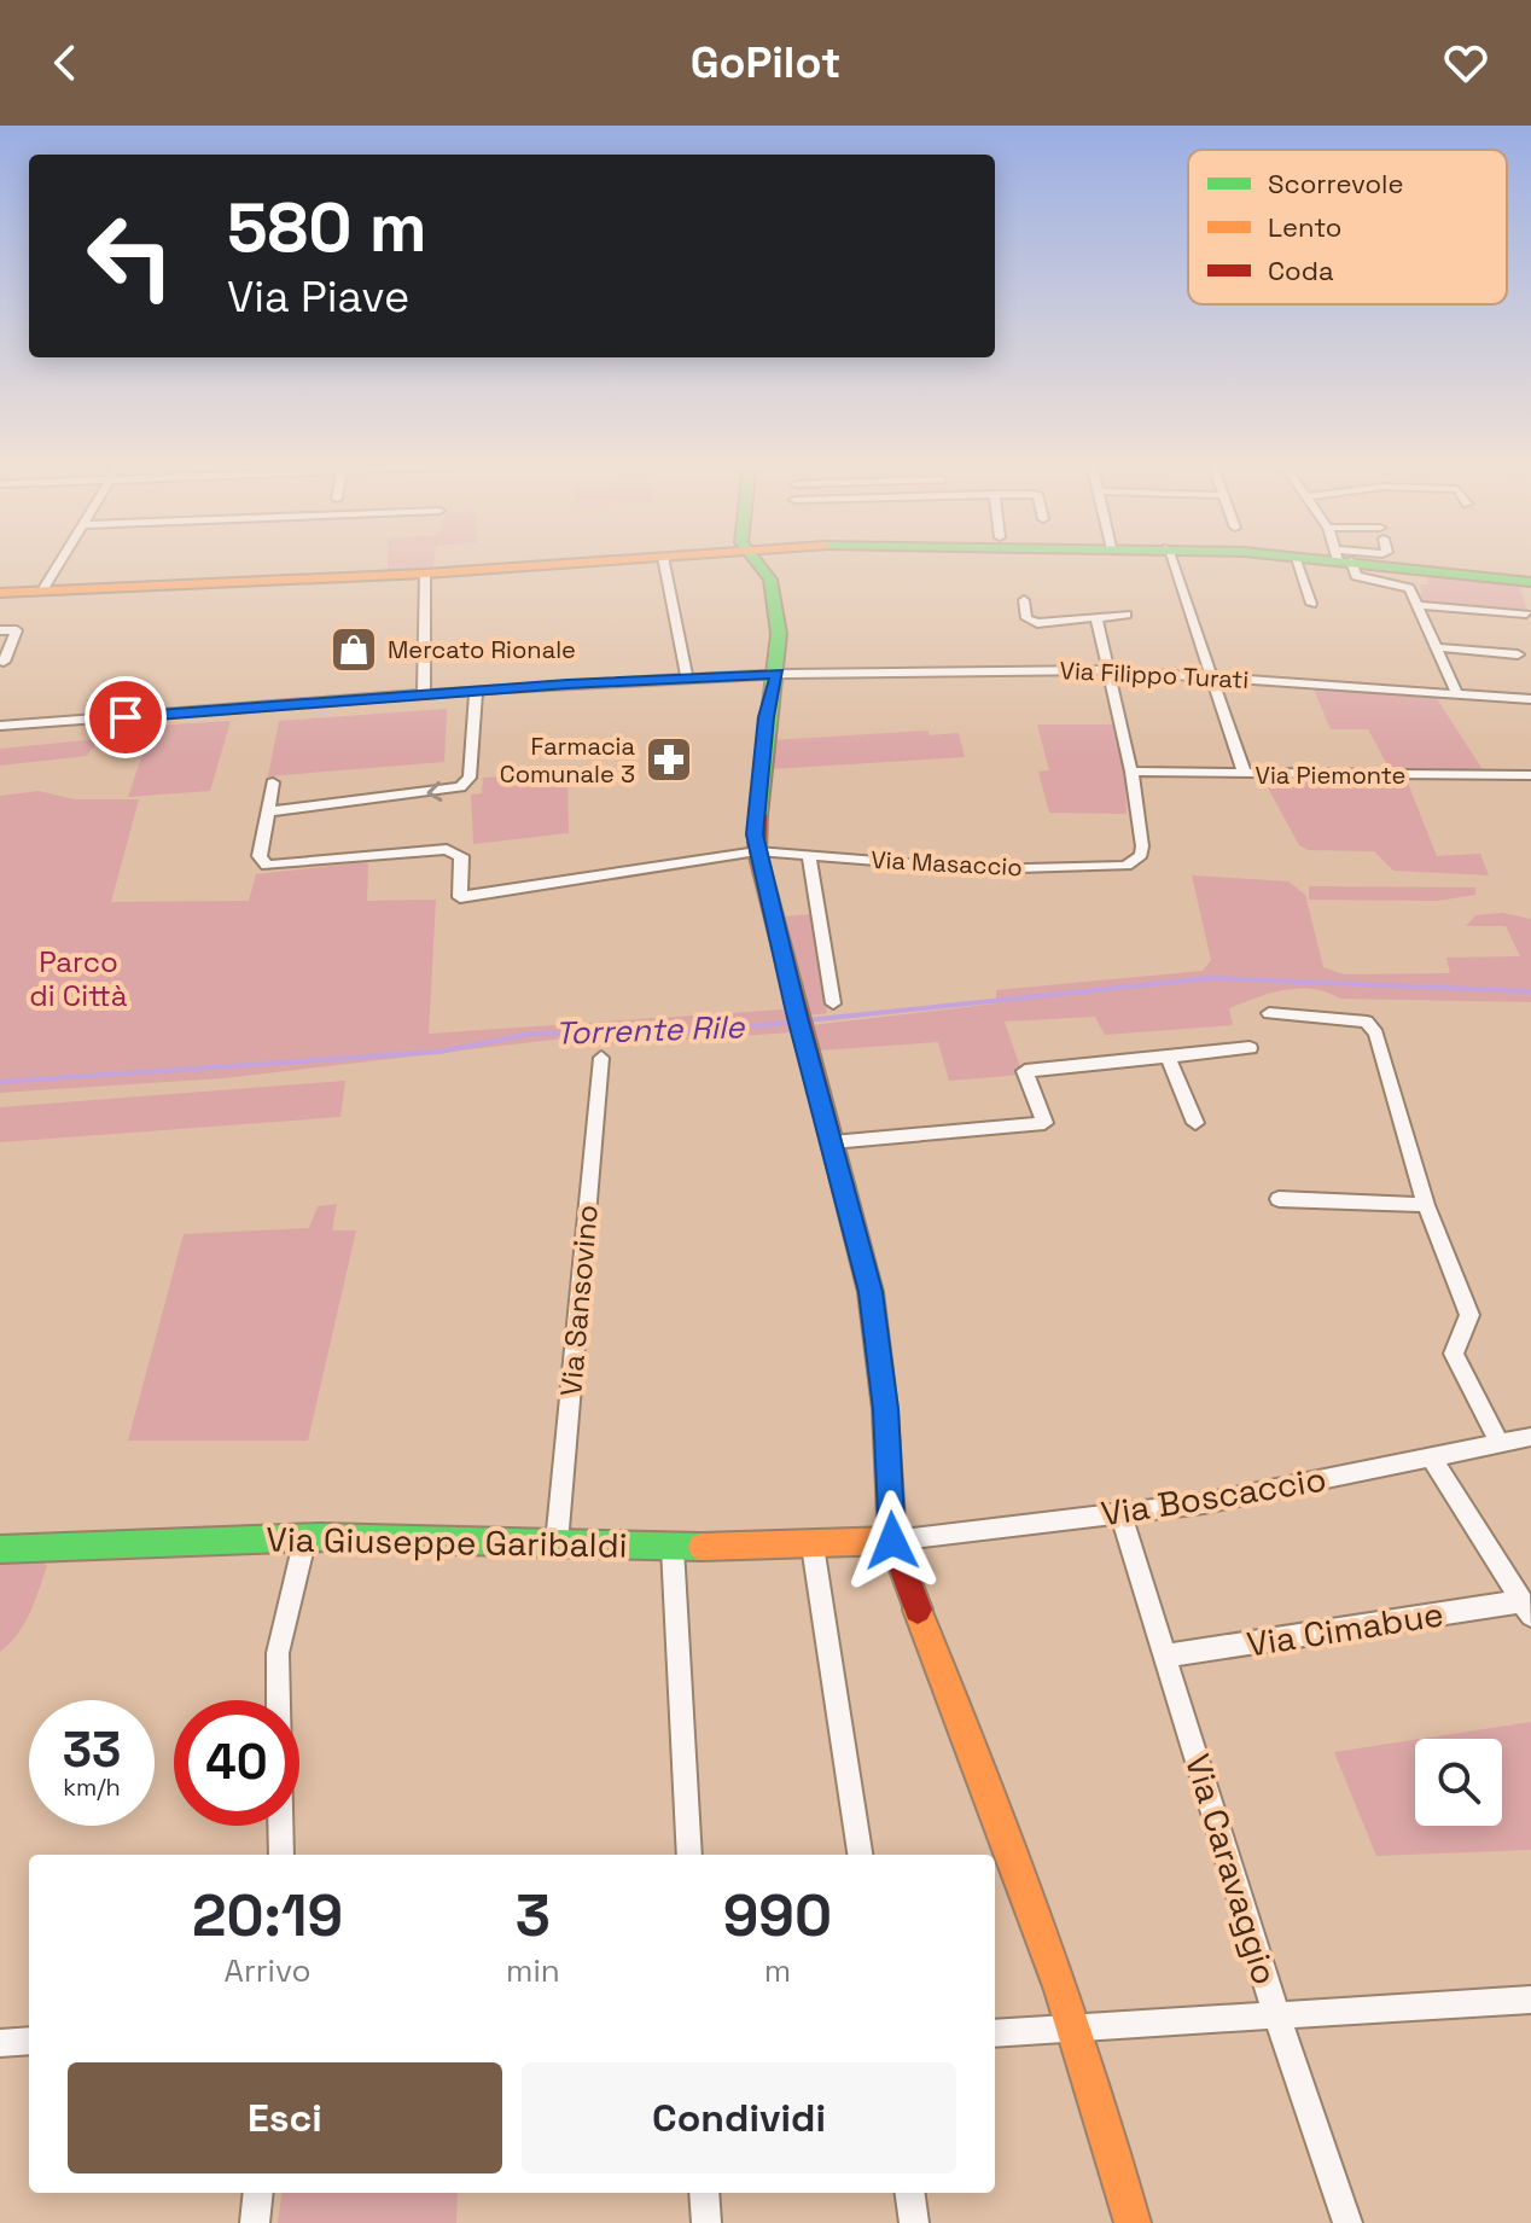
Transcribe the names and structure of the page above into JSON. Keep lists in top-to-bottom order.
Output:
{
  "streets": {
    "street": [
      "Via Filippo Turati",
      "Via Piemonte",
      "Via Masaccio",
      "Via Sansovino",
      "Via Boscaccio",
      "Via Giuseppe Garibaldi",
      "Via Cimabue",
      "Via Caravaggio"
    ]
  },
  "crossings": [
    ["Via Piemonte", "Via Masaccio"],
    ["Via Sansovino", "Via Giuseppe Garibaldi"],
    ["Via Boscaccio", "Via Giuseppe Garibaldi"],
    ["Via Boscaccio", "Via Caravaggio"],
    ["Via Cimabue", "Via Caravaggio"]
  ],
  "water": ["Torrente Rile"],
  "parks": ["Parco di Città"],
  "places": {
    "shop": ["Mercato Rionale"],
    "pharmacy": ["Farmacia Comunale 3"]
  },
  "legend": ["Scorrevole", "Lento", "Coda"],
  "page": {
    "header": "GoPilot",
    "turn": ["580 m", "Via Piave"],
    "speed": "33 km/h",
    "limit": "40",
    "eta": [
      "20:19",
      "Arrivo",
      "3",
      "min",
      "990",
      "m"
    ],
    "buttons": ["Esci", "Condividi"]
  }
}
